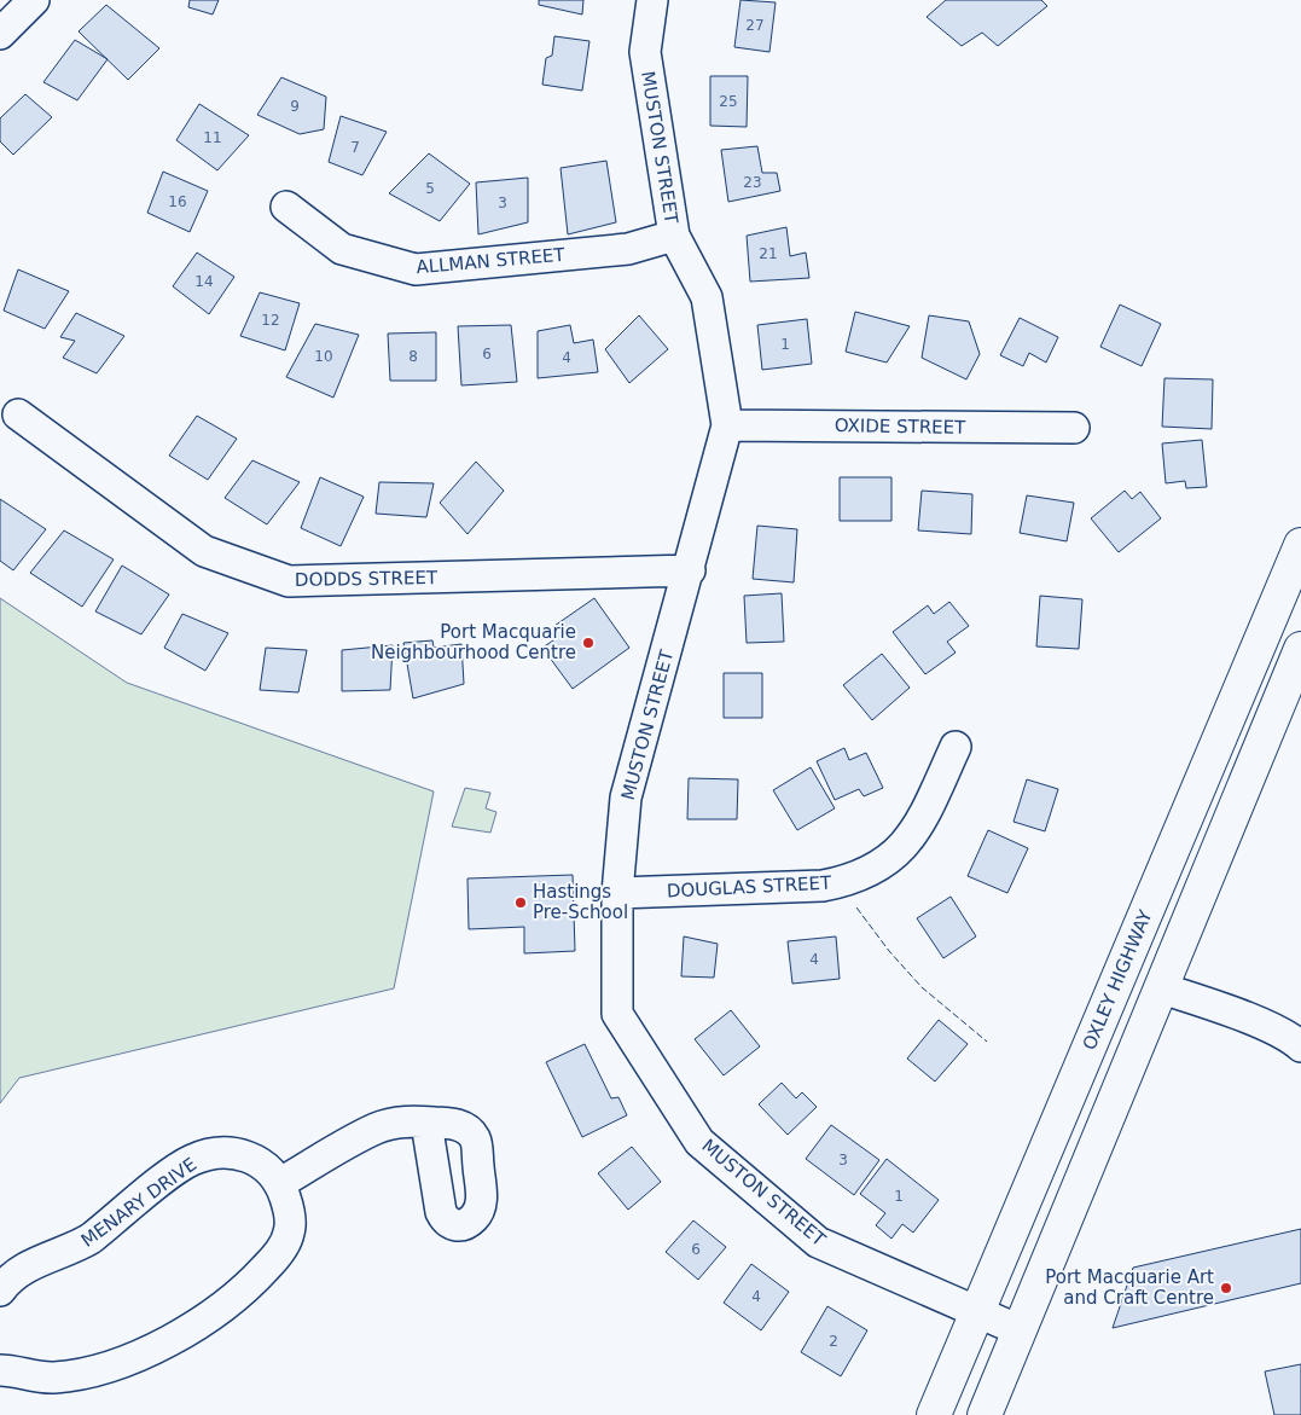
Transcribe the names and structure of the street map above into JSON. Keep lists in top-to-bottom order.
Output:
{
  "streets": {
    "main road": ["OXLEY HIGHWAY"],
    "street": [
      "MUSTON STREET",
      "ALLMAN STREET",
      "OXIDE STREET",
      "DODDS STREET",
      "DOUGLAS STREET",
      "MENARY DRIVE"
    ]
  },
  "crossings": [
    ["MUSTON STREET", "ALLMAN STREET"],
    ["MUSTON STREET", "OXIDE STREET"],
    ["MUSTON STREET", "DODDS STREET"],
    ["MUSTON STREET", "DOUGLAS STREET"],
    ["MUSTON STREET", "OXLEY HIGHWAY"]
  ],
  "places": ["Port Macquarie Neighbourhood Centre", "Hastings Pre-School", "Port Macquarie Art and Craft Centre"],
  "house_numbers": [
    "27",
    "25",
    "9",
    "11",
    "7",
    "23",
    "5",
    "16",
    "3",
    "21",
    "14",
    "12",
    "1",
    "6",
    "10",
    "8",
    "4",
    "4",
    "3",
    "1",
    "6",
    "4",
    "2"
  ]
}
